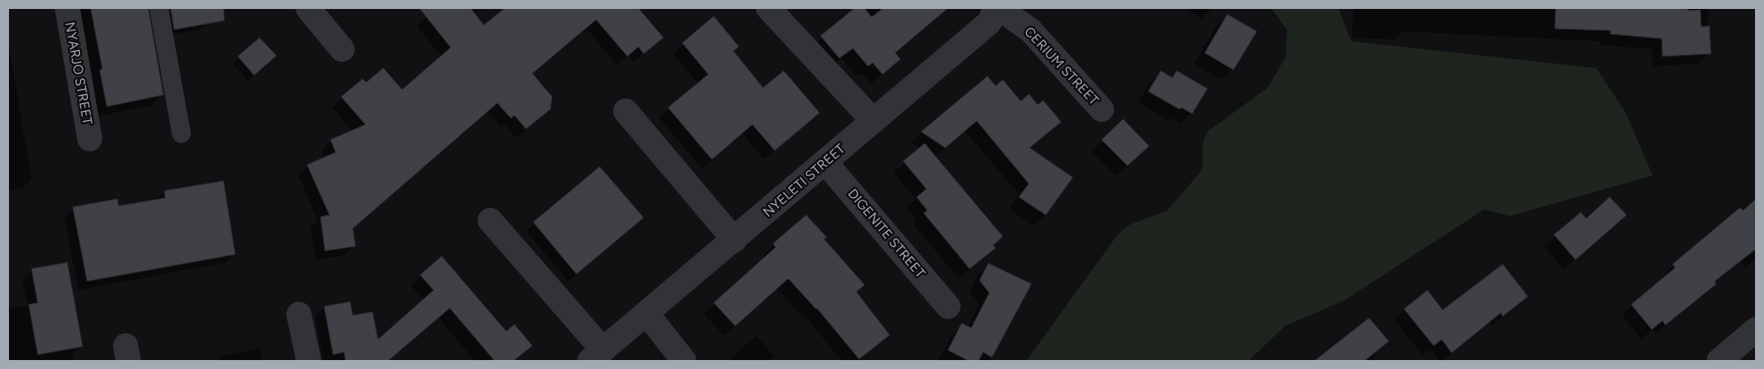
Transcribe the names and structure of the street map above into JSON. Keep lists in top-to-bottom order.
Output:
{
  "streets": {
    "street": [
      "CERIUM STREET",
      "NYARJO STREET",
      "NYELETI STREET",
      "DIGENITE STREET"
    ]
  },
  "crossings": [
    ["NYELETI STREET", "DIGENITE STREET"]
  ]
}
